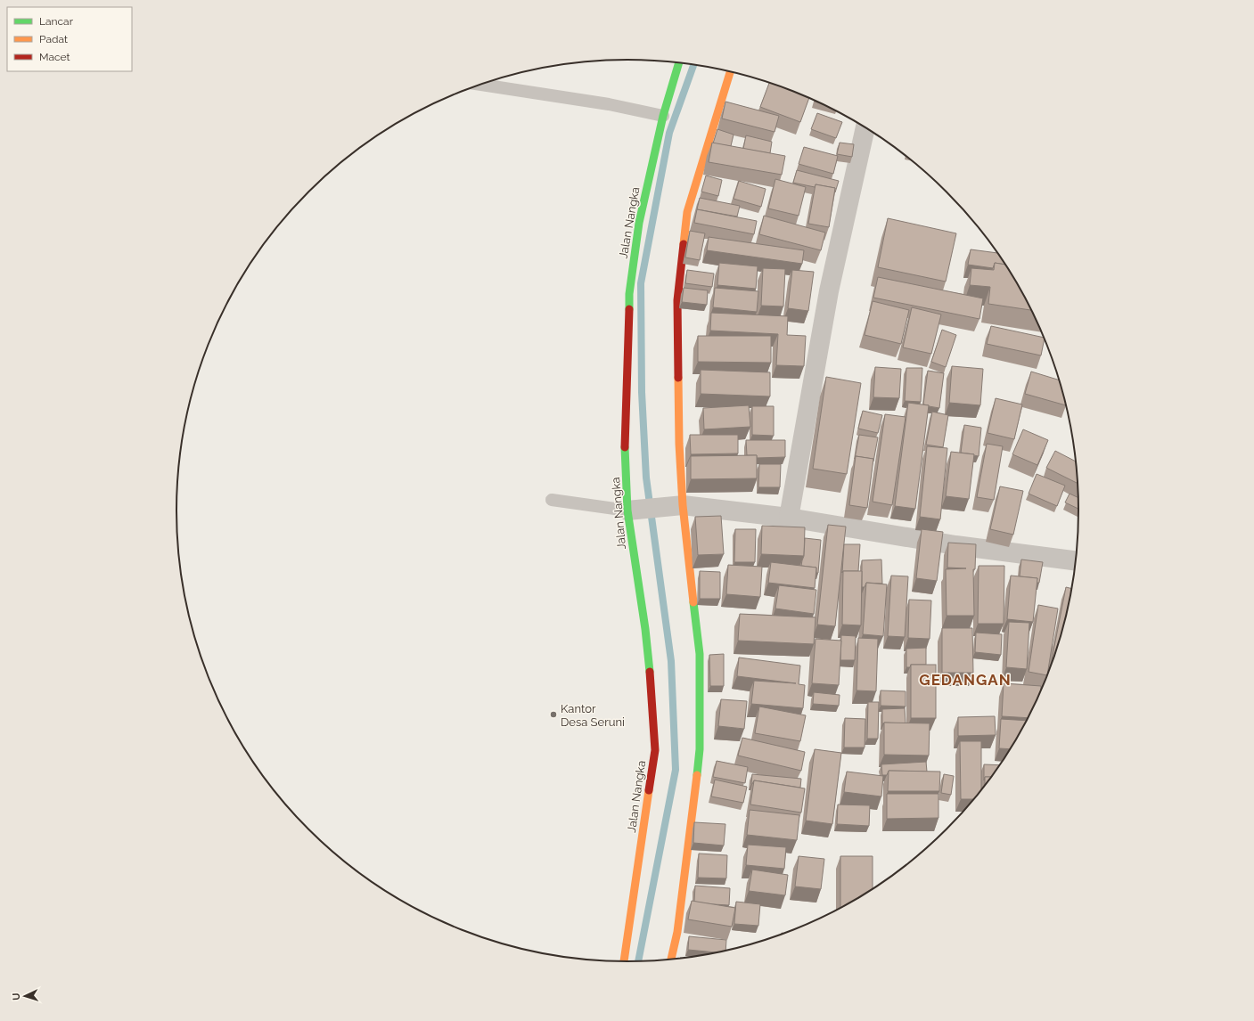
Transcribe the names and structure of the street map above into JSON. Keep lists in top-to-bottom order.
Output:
{
  "streets": {
    "street": ["Jalan Nangka"]
  },
  "districts": ["GEDANGAN"],
  "places": ["Kantor Desa Seruni"],
  "legend": ["Lancar", "Padat", "Macet"],
  "north": "left"
}
